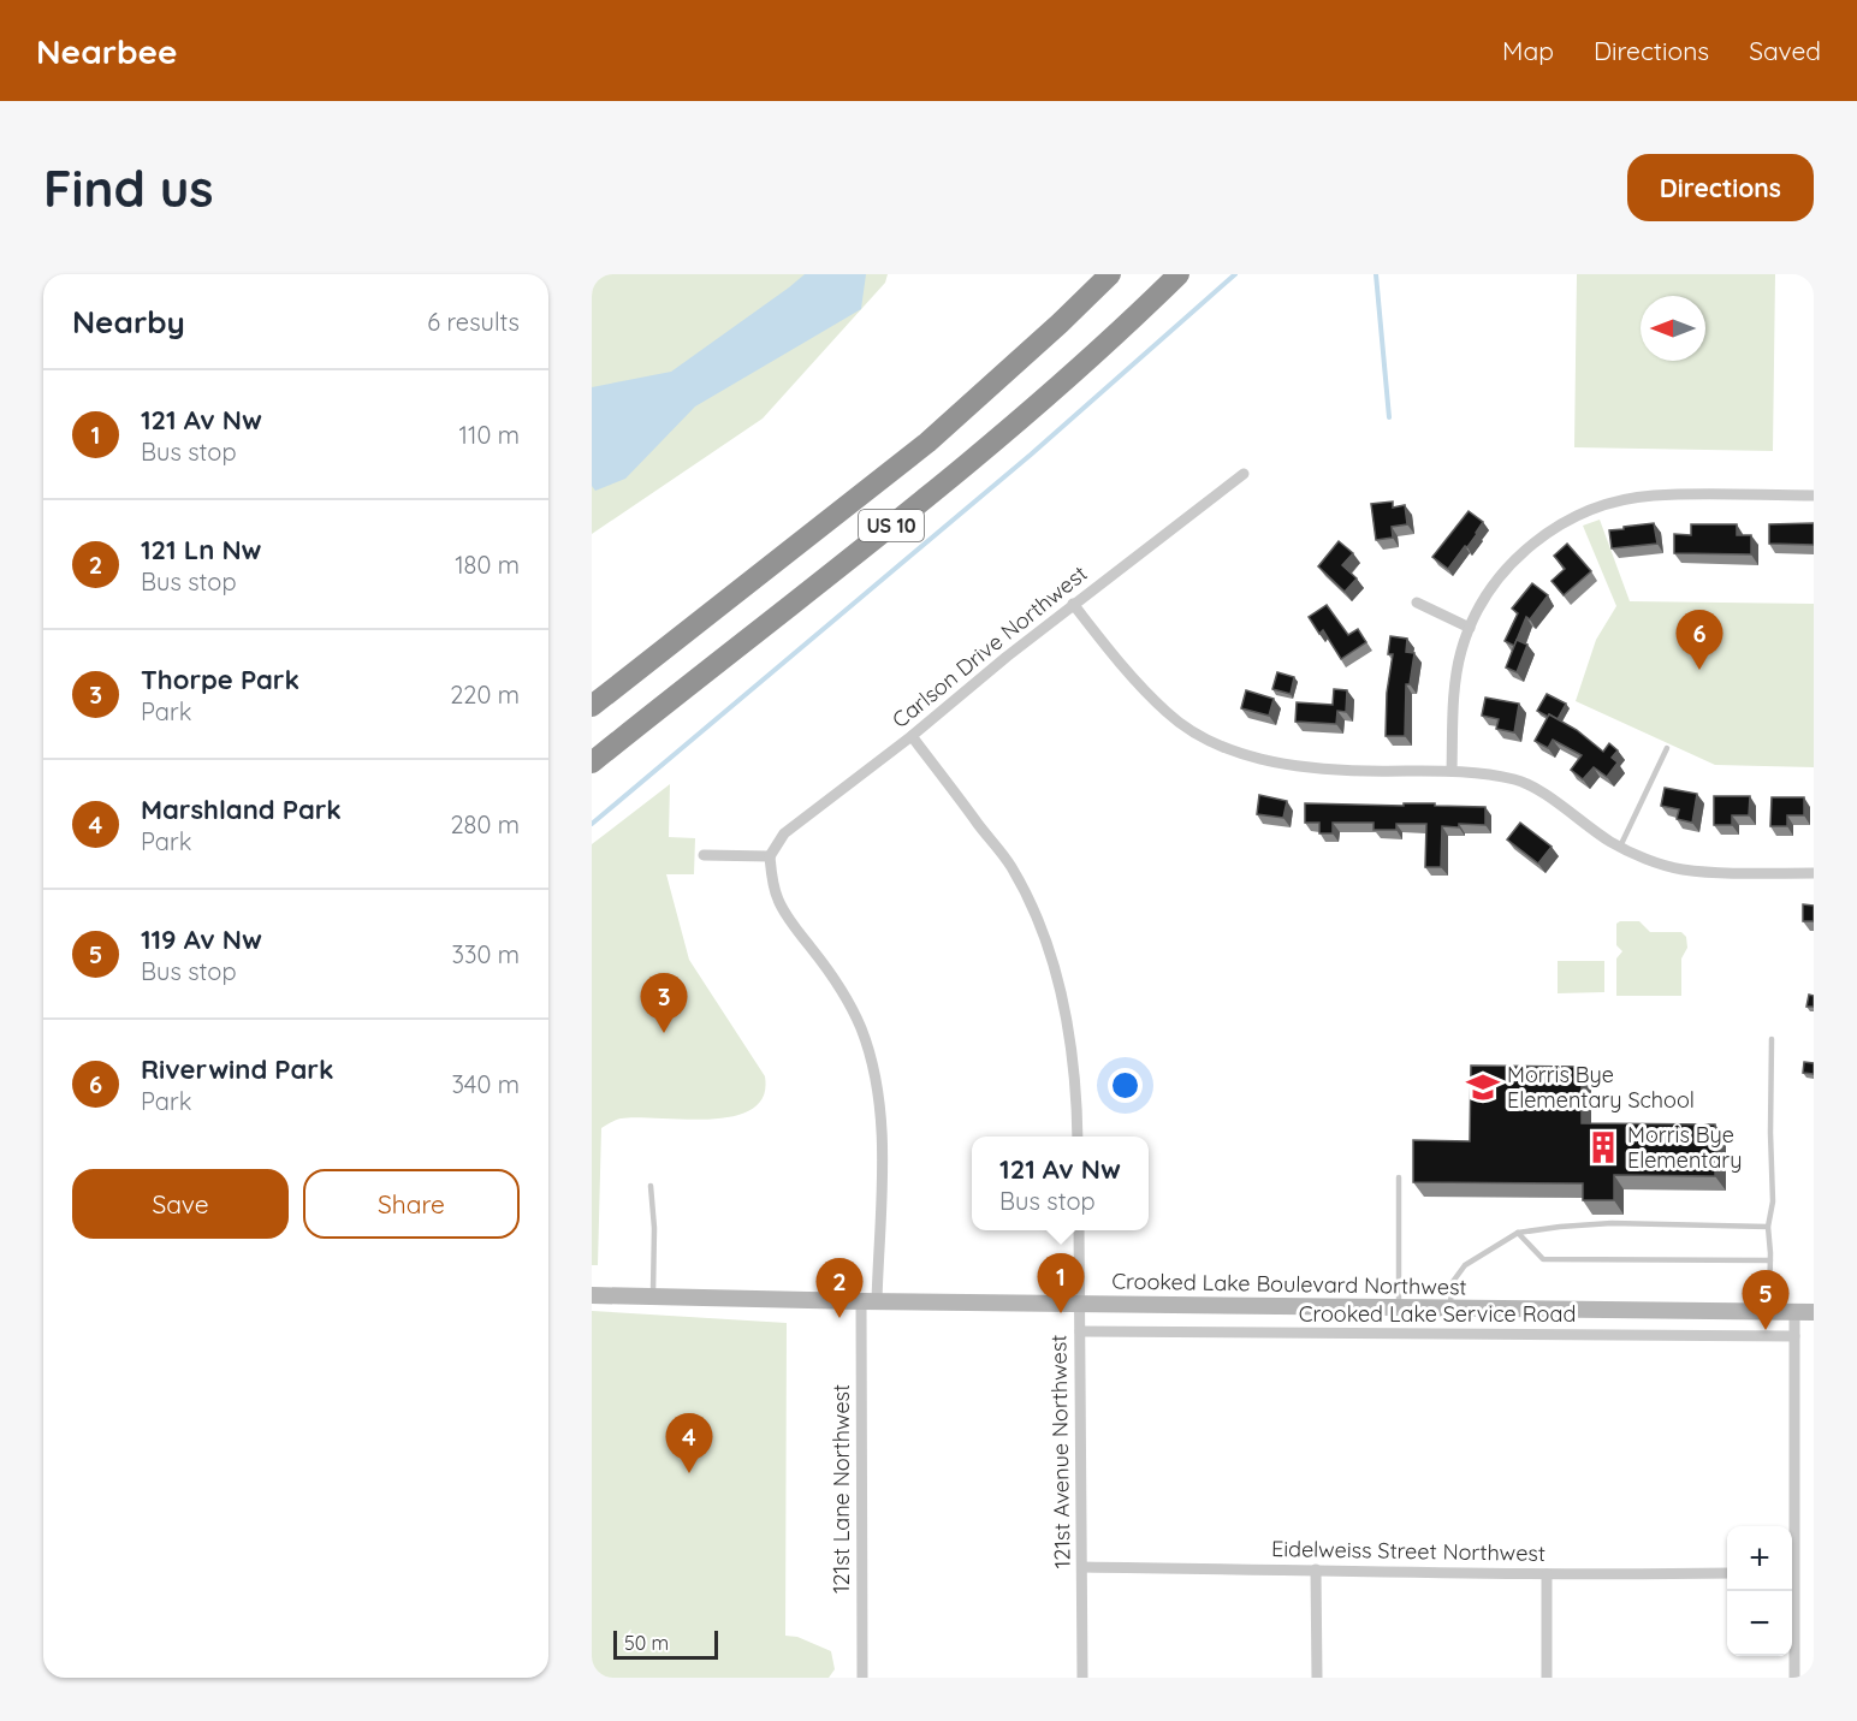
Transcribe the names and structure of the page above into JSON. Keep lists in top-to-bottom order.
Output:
{
  "streets": {
    "highway": ["US 10"],
    "street": [
      "Carlson Drive Northwest",
      "Crooked Lake Boulevard Northwest",
      "Crooked Lake Service Road",
      "121st Avenue Northwest",
      "121st Lane Northwest",
      "Eidelweiss Street Northwest"
    ]
  },
  "crossings": [
    ["Carlson Drive Northwest", "121st Lane Northwest"],
    ["Crooked Lake Boulevard Northwest", "121st Avenue Northwest"],
    ["Crooked Lake Boulevard Northwest", "121st Lane Northwest"],
    ["Crooked Lake Service Road", "121st Avenue Northwest"],
    ["121st Avenue Northwest", "Eidelweiss Street Northwest"]
  ],
  "places": {
    "school or university": ["Morris Bye Elementary School"],
    "building": ["Morris Bye Elementary"]
  },
  "scale_bar": "50 m",
  "north": "left",
  "page": {
    "header": "Nearbee",
    "nav": ["Map", "Directions", "Saved"],
    "buttons": [
      "Directions",
      ["Save", "Share"]
    ],
    "title": "Find us",
    "heading": ["Nearby", "6 results"],
    "list": [
      {
        "mark": "1",
        "name": "121 Av Nw",
        "note": "Bus stop",
        "value": "110 m"
      },
      {
        "mark": "2",
        "name": "121 Ln Nw",
        "note": "Bus stop",
        "value": "180 m"
      },
      {
        "mark": "3",
        "name": "Thorpe Park",
        "note": "Park",
        "value": "220 m"
      },
      {
        "mark": "4",
        "name": "Marshland Park",
        "note": "Park",
        "value": "280 m"
      },
      {
        "mark": "5",
        "name": "119 Av Nw",
        "note": "Bus stop",
        "value": "330 m"
      },
      {
        "mark": "6",
        "name": "Riverwind Park",
        "note": "Park",
        "value": "340 m"
      }
    ],
    "pins": [
      "6",
      "3",
      "1",
      "2",
      "5",
      "4"
    ],
    "popup": ["121 Av Nw", "Bus stop"],
    "map_buttons": ["+", "−"],
    "scale": "50 m"
  }
}
